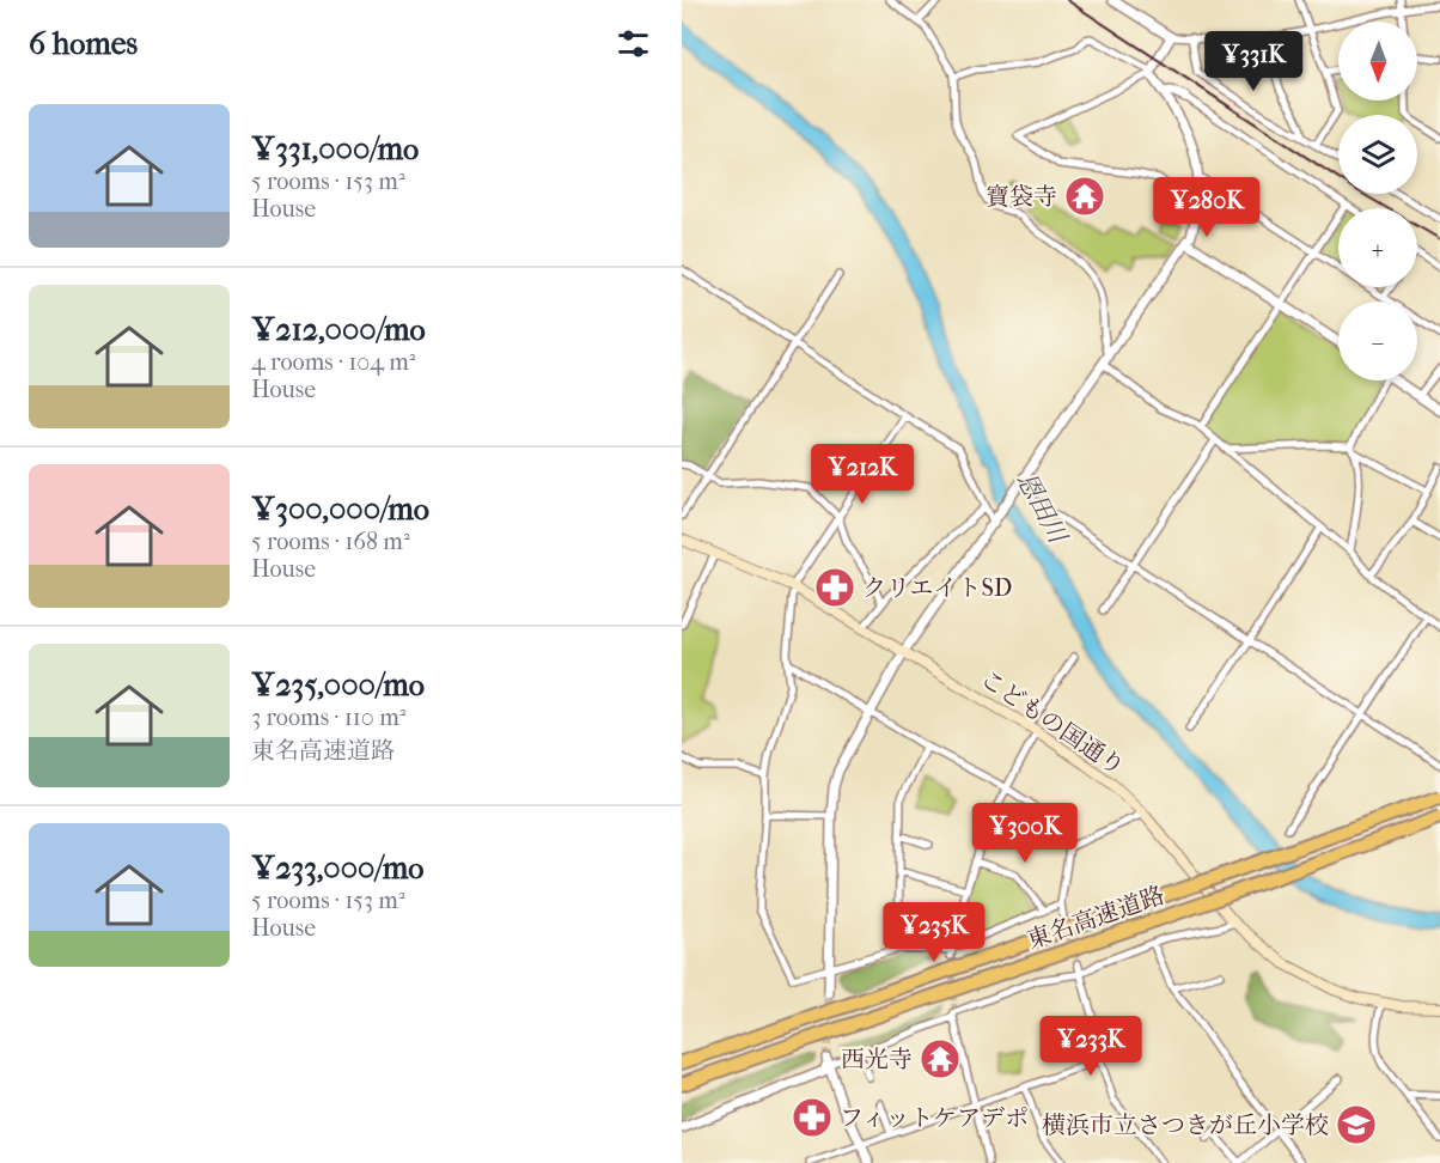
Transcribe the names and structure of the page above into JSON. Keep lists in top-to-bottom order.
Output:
{
  "streets": {
    "highway": ["東名高速道路"],
    "main road": ["こどもの国通り"]
  },
  "water": ["恩田川"],
  "places": {
    "temple": ["寶袋寺", "西光寺"],
    "pharmacy": ["クリエイトSD", "フィットケアデポ"],
    "school or university": ["横浜市立さつきが丘小学校"]
  },
  "north": "bottom",
  "page": {
    "heading": "6 homes",
    "map_buttons": ["+", "−"],
    "price": [
      "¥331K",
      "¥280K",
      "¥212K",
      "¥300K",
      "¥235K",
      "¥233K"
    ],
    "list": [
      {
        "name": "¥331,000/mo",
        "note": "5 rooms · 153 m² · House"
      },
      {
        "name": "¥212,000/mo",
        "note": "4 rooms · 104 m² · House"
      },
      {
        "name": "¥300,000/mo",
        "note": "5 rooms · 168 m² · House"
      },
      {
        "name": "¥235,000/mo",
        "note": "3 rooms · 110 m² · 東名高速道路"
      },
      {
        "name": "¥233,000/mo",
        "note": "5 rooms · 153 m² · House"
      }
    ]
  }
}
